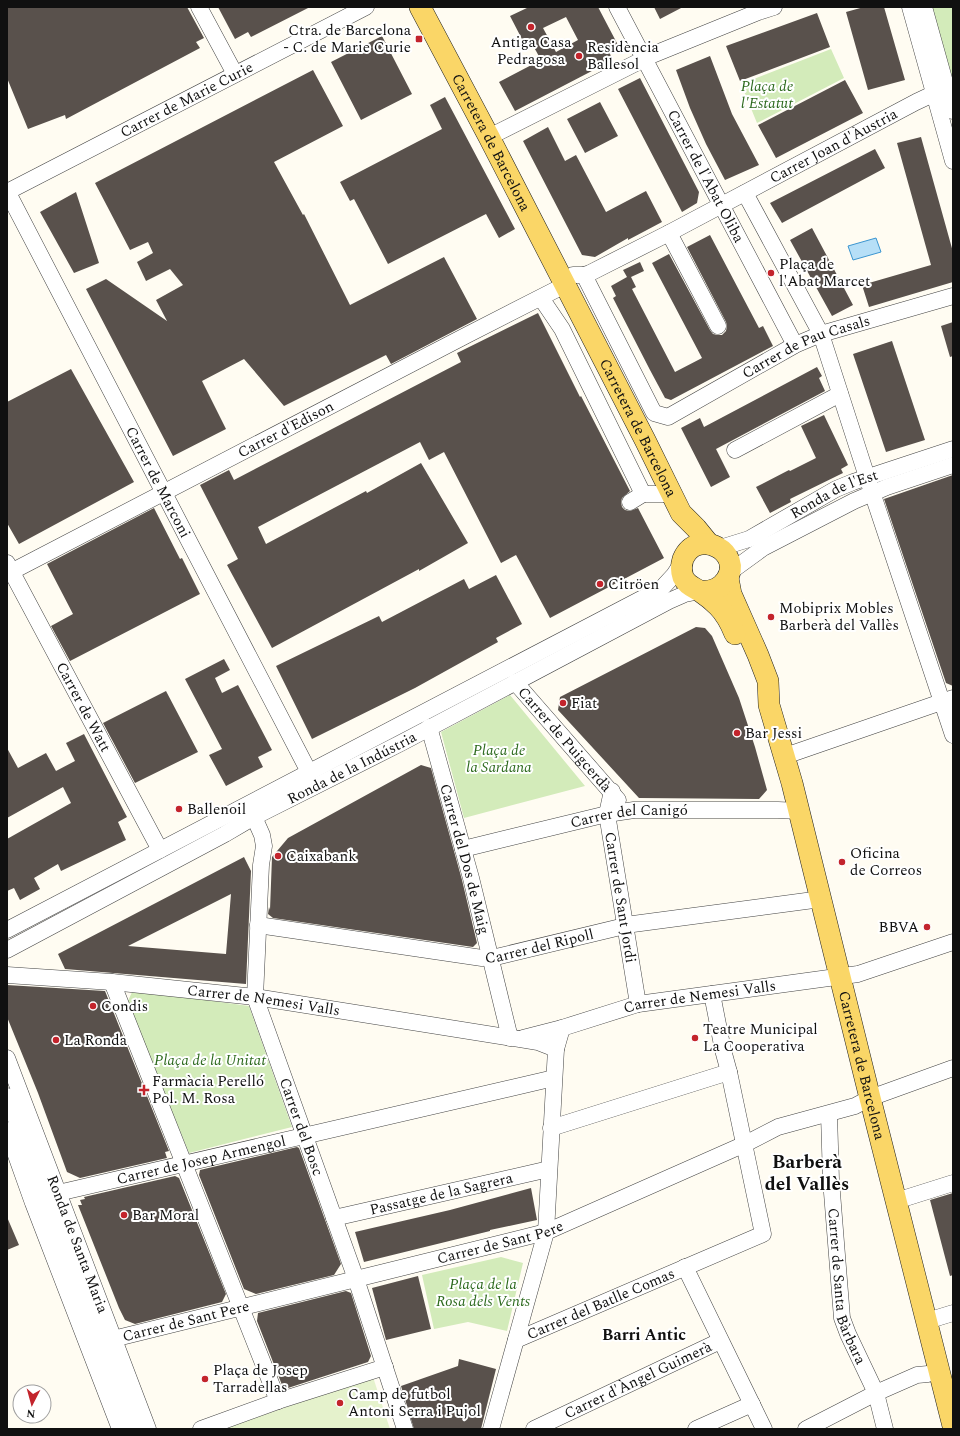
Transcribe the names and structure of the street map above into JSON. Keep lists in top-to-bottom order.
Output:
{
  "streets": {
    "main road": ["Carretera de Barcelona"],
    "street": [
      "Carrer de Marie Curie",
      "Carrer Joan d'Àustria",
      "Carrer de l'Abat Oliba",
      "Carrer de Pau Casals",
      "Carrer d'Edison",
      "Carrer de Marconi",
      "Ronda de l'Est",
      "Carrer de Watt",
      "Carrer de Puigcerdà",
      "Ronda de la Indústria",
      "Carrer del Canigó",
      "Carrer del Dos de Maig",
      "Carrer de Sant Jordi",
      "Carrer del Ripoll",
      "Carrer de Nemesi Valls",
      "Carrer del Bosc",
      "Carrer de Josep Armengol",
      "Passatge de la Sagrera",
      "Carrer de Sant Pere",
      "Ronda de Santa Maria",
      "Carrer de Santa Bàrbara",
      "Carrer del Batlle Comas",
      "Carrer d'Àngel Guimerà"
    ]
  },
  "crossings": [
    ["Carrer de Marie Curie", "Carrer de Marconi"],
    ["Carretera de Barcelona", "Carrer Joan d'Àustria"],
    ["Carretera de Barcelona", "Carrer de Pau Casals"],
    ["Carretera de Barcelona", "Carrer d'Edison"],
    ["Carretera de Barcelona", "Ronda de l'Est"],
    ["Carretera de Barcelona", "Ronda de la Indústria"],
    ["Carretera de Barcelona", "Carrer del Canigó"],
    ["Carretera de Barcelona", "Carrer del Ripoll"],
    ["Carretera de Barcelona", "Carrer de Nemesi Valls"],
    ["Carretera de Barcelona", "Carrer de Sant Pere"],
    ["Carrer Joan d'Àustria", "Carrer de l'Abat Oliba"],
    ["Carrer de l'Abat Oliba", "Carrer de Pau Casals"],
    ["Carrer de l'Abat Oliba", "Ronda de l'Est"],
    ["Carrer d'Edison", "Carrer de Marconi"],
    ["Carrer d'Edison", "Carrer de Watt"],
    ["Carrer de Marconi", "Ronda de la Indústria"],
    ["Ronda de l'Est", "Ronda de la Indústria"],
    ["Carrer de Watt", "Ronda de la Indústria"],
    ["Carrer de Puigcerdà", "Ronda de la Indústria"],
    ["Carrer de Puigcerdà", "Carrer del Canigó"],
    ["Carrer de Puigcerdà", "Carrer de Sant Jordi"],
    ["Ronda de la Indústria", "Carrer del Dos de Maig"],
    ["Ronda de la Indústria", "Carrer del Bosc"],
    ["Carrer del Canigó", "Carrer del Dos de Maig"],
    ["Carrer del Canigó", "Carrer de Sant Jordi"],
    ["Carrer del Dos de Maig", "Carrer del Ripoll"],
    ["Carrer del Dos de Maig", "Carrer de Nemesi Valls"],
    ["Carrer de Sant Jordi", "Carrer del Ripoll"],
    ["Carrer de Sant Jordi", "Carrer de Nemesi Valls"],
    ["Carrer del Ripoll", "Carrer del Bosc"],
    ["Carrer de Nemesi Valls", "Carrer del Bosc"],
    ["Carrer del Bosc", "Carrer de Josep Armengol"],
    ["Carrer del Bosc", "Passatge de la Sagrera"],
    ["Carrer del Bosc", "Carrer de Sant Pere"],
    ["Carrer de Josep Armengol", "Ronda de Santa Maria"],
    ["Carrer de Sant Pere", "Ronda de Santa Maria"],
    ["Carrer de Sant Pere", "Carrer de Santa Bàrbara"],
    ["Carrer de Sant Pere", "Carrer del Batlle Comas"]
  ],
  "districts": ["Barberà del Vallès", "Barri Antic"],
  "parks": [
    "Plaça de l'Estatut",
    "Plaça de la Sardana",
    "Plaça de la Unitat",
    "Plaça de la Rosa dels Vents"
  ],
  "places": {
    "other": [
      "Antiga Casa Pedragosa",
      "Residència Ballesol",
      "Plaça de l'Abat Marcet",
      "Citröen",
      "Mobiprix Mobles Barberà del Vallès",
      "Fiat",
      "Bar Jessi",
      "Ballenoil",
      "Caixabank",
      "Oficina de Correos",
      "BBVA",
      "Condis",
      "Teatre Municipal La Cooperativa",
      "La Ronda",
      "Bar Moral",
      "Plaça de Josep Tarradellas",
      "Camp de futbol Antoni Serra i Pujol"
    ],
    "transit": ["Ctra. de Barcelona - C. de Marie Curie"],
    "health": ["Farmàcia Perelló Pol. M. Rosa"]
  },
  "north": "bottom"
}
